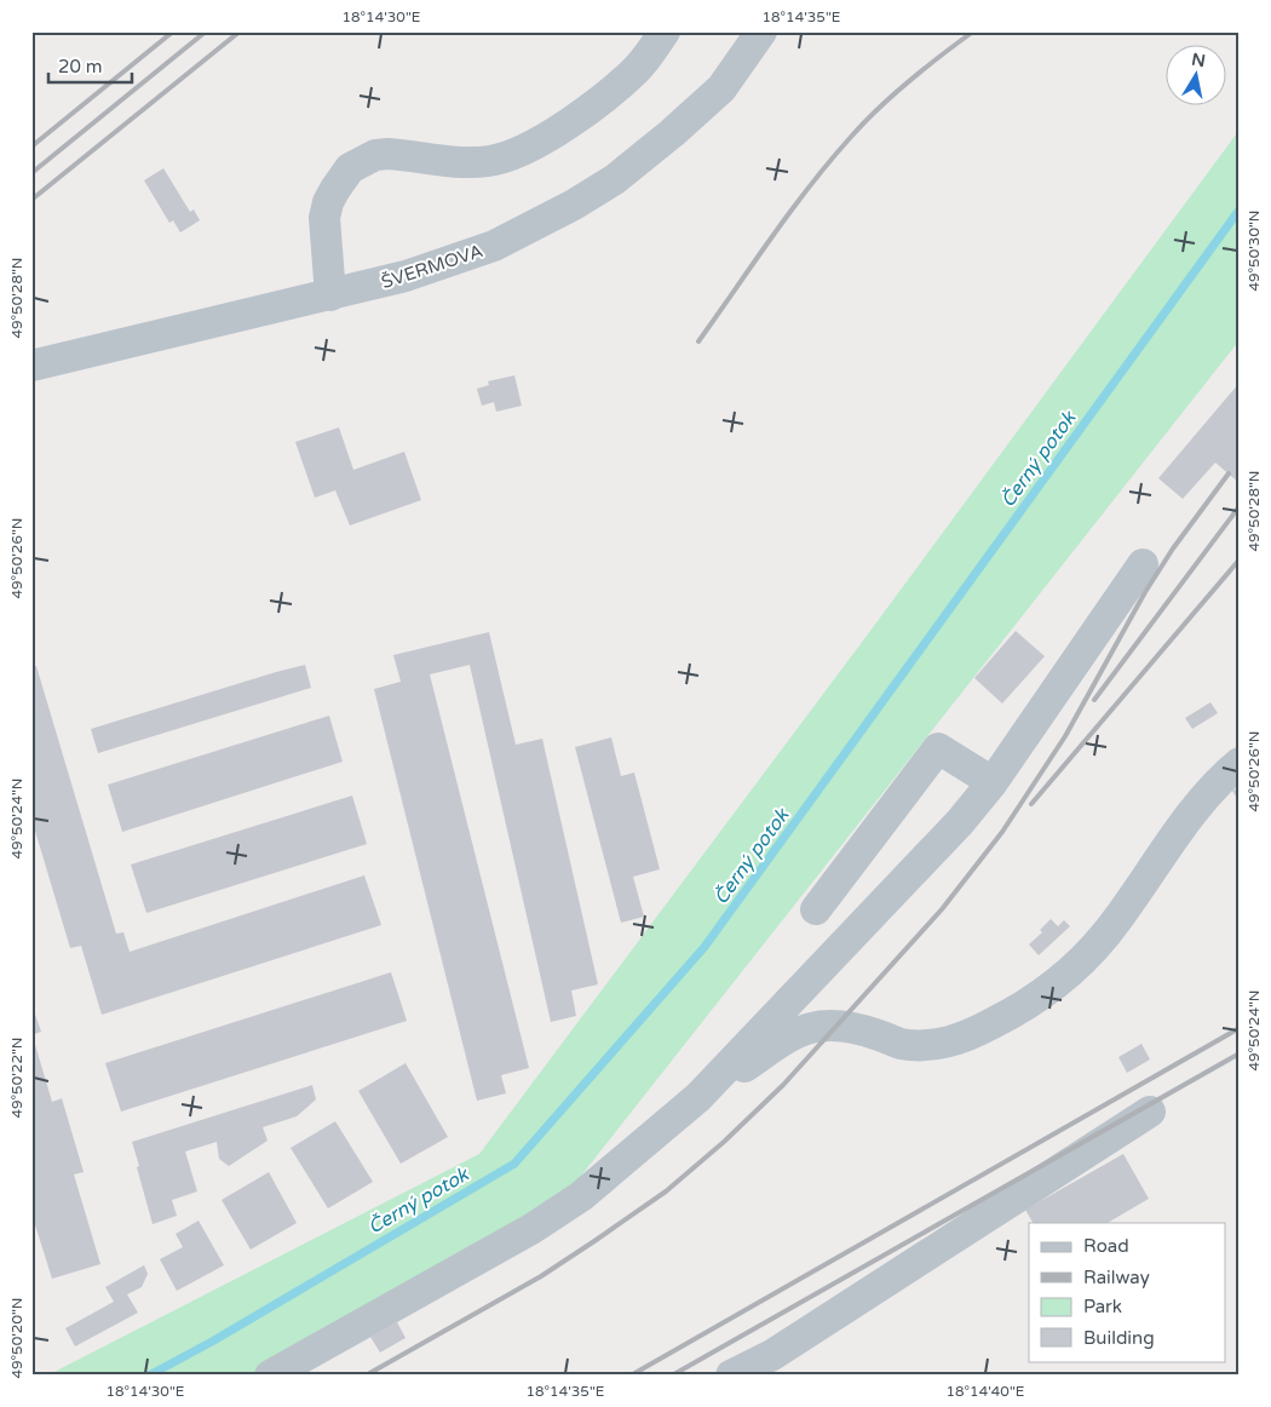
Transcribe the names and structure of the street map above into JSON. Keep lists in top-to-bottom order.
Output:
{
  "streets": {
    "street": ["ŠVERMOVA"]
  },
  "water": ["Černý potok"],
  "legend": [
    "Road",
    "Railway",
    "Park",
    "Building"
  ],
  "scale_bar": "20 m",
  "north": "top",
  "coordinates": [
    "18°14'30\"E",
    "18°14'35\"E",
    "49°50'30\"N",
    "49°50'28\"N",
    "49°50'26\"N",
    "49°50'24\"N",
    "49°50'22\"N",
    "49°50'20\"N",
    "18°14'40\"E"
  ]
}
